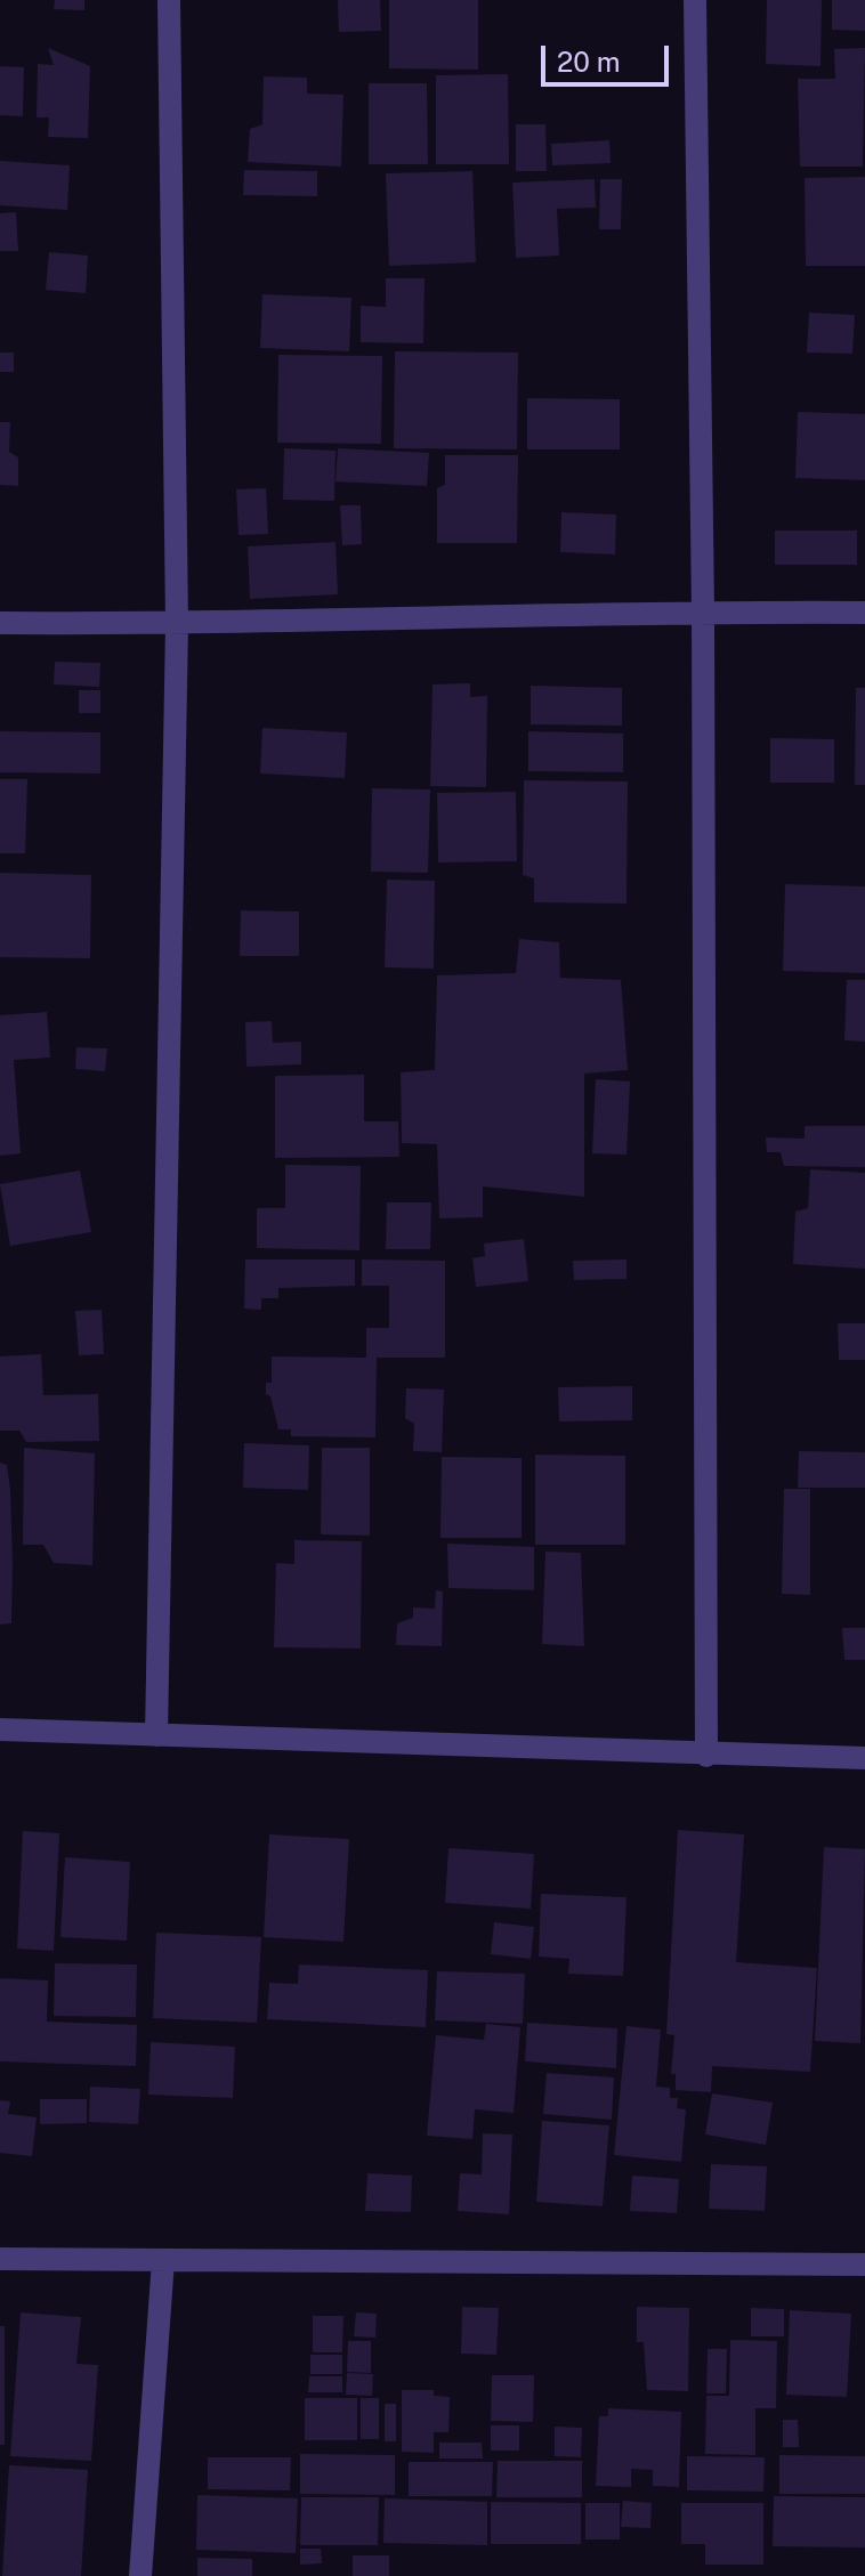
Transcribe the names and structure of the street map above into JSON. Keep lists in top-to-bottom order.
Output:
{
  "scale_bar": "20 m"
}
